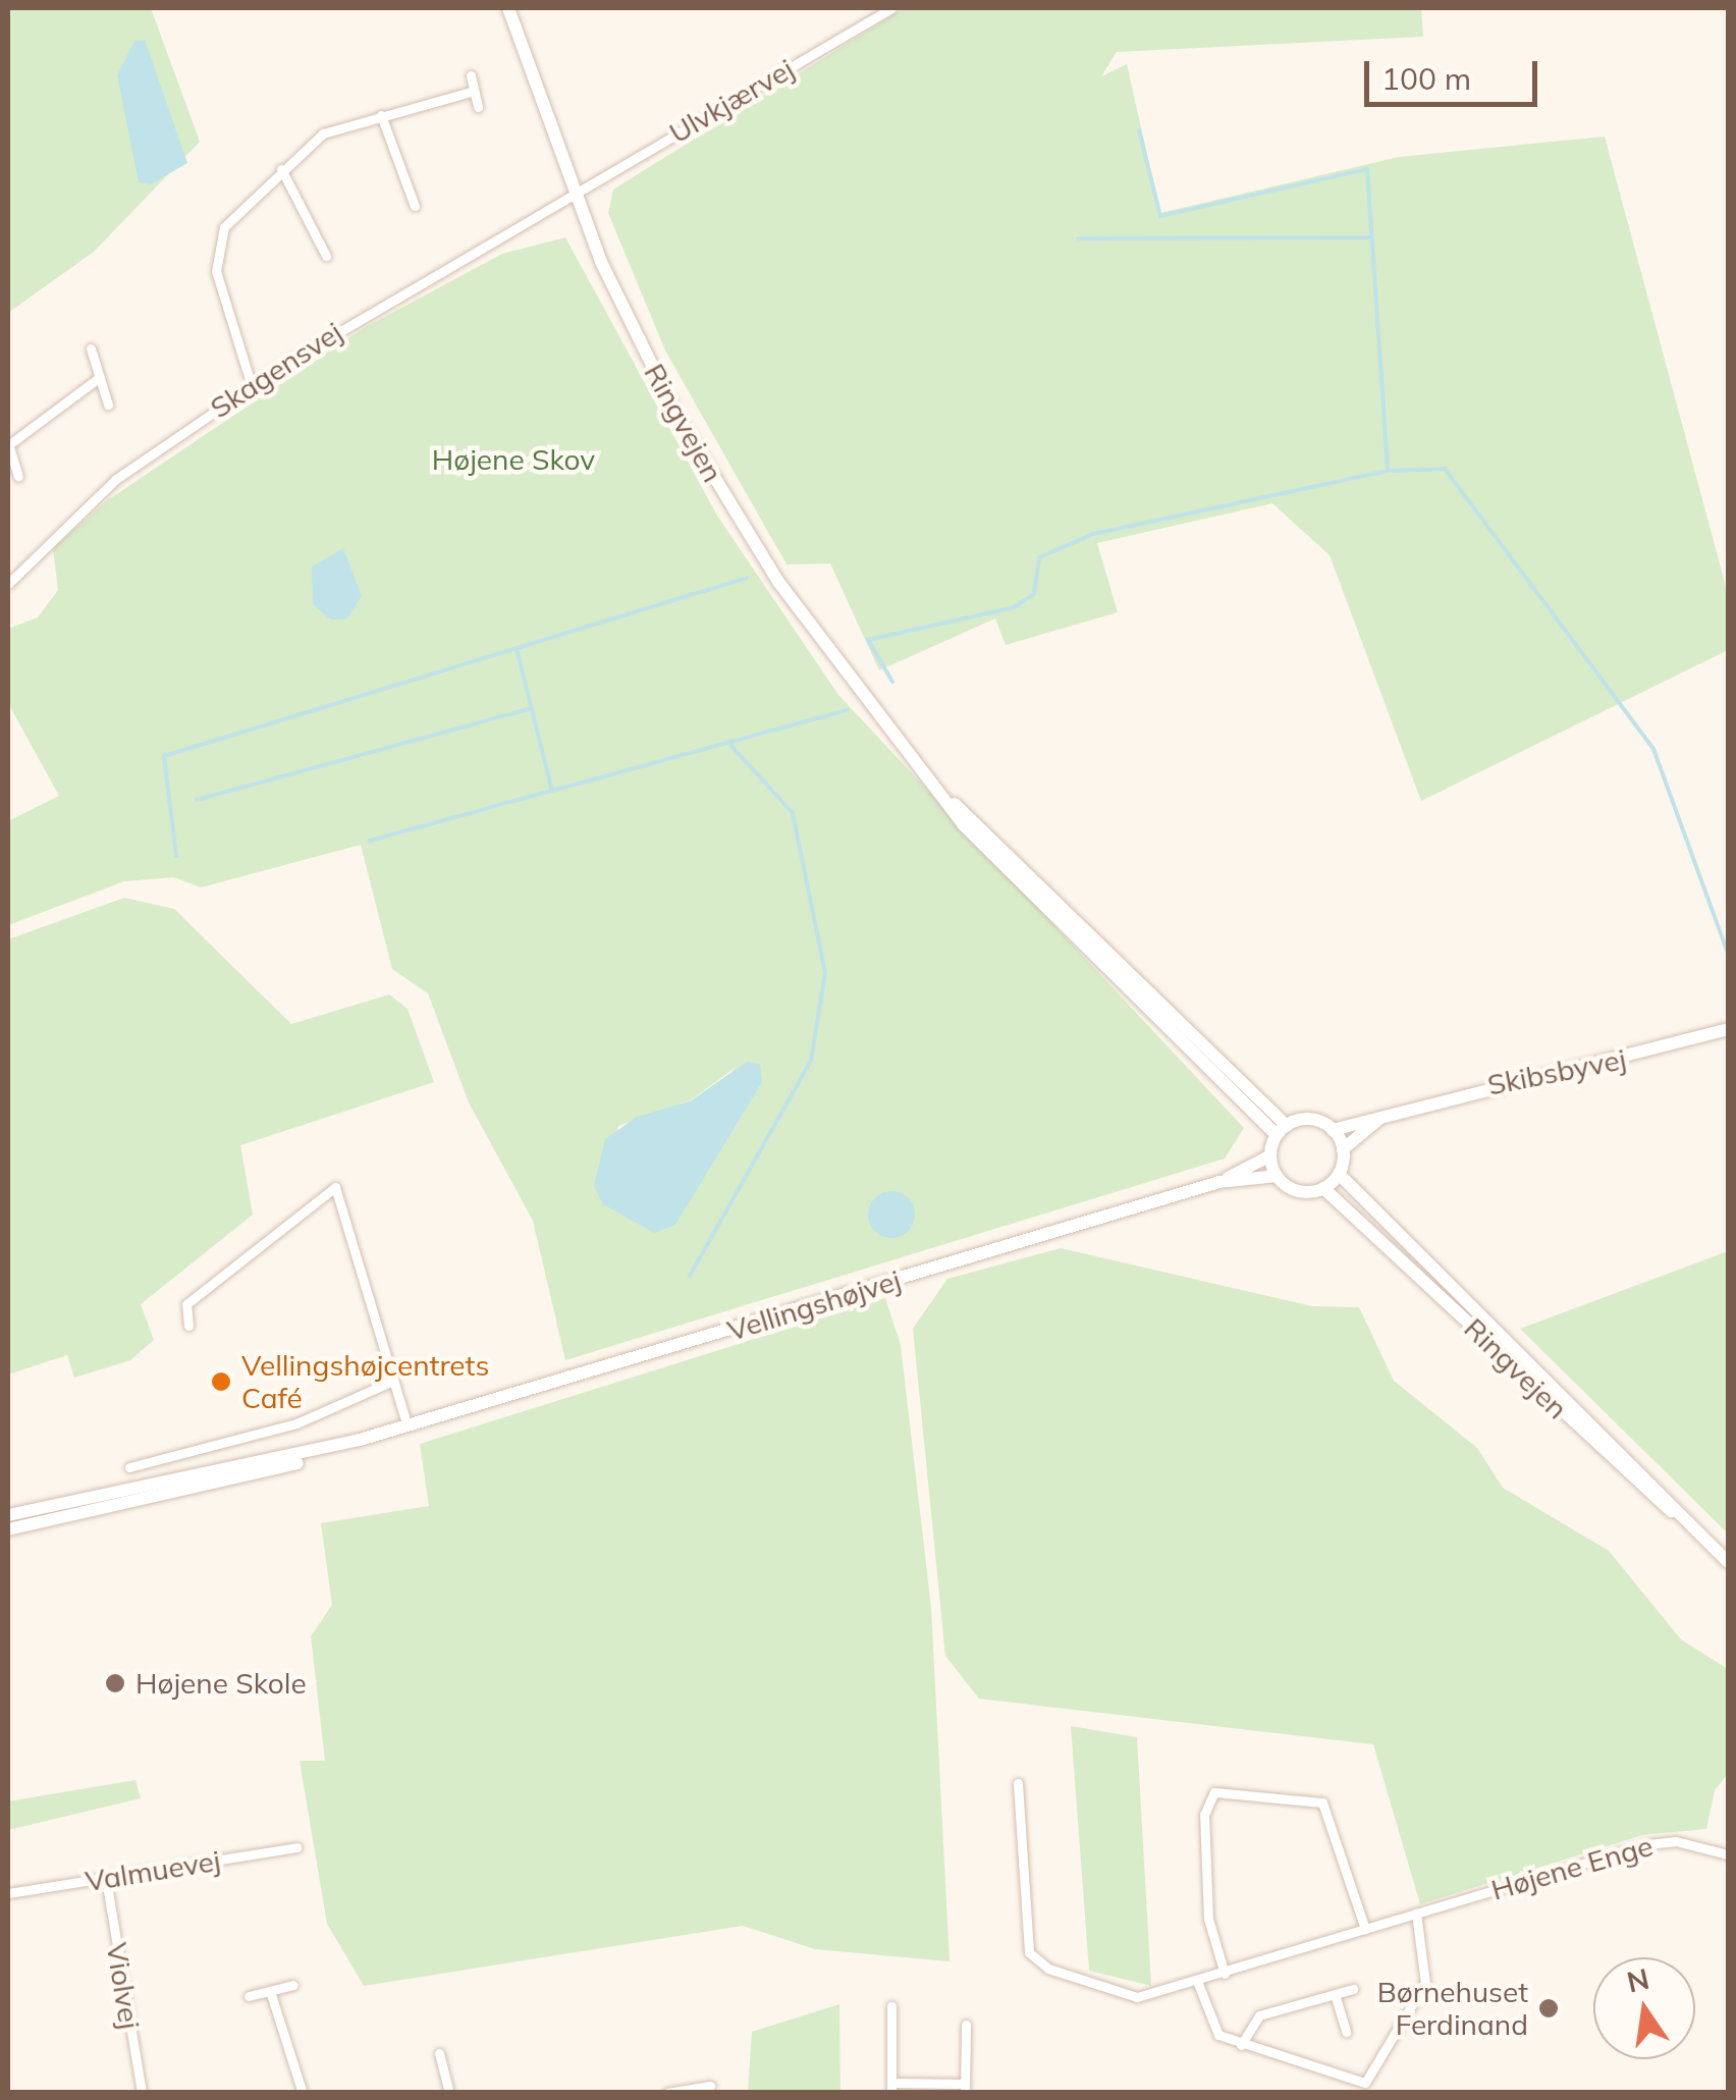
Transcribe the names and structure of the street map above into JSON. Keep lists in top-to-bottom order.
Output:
{
  "streets": {
    "main road": ["Ringvejen", "Skibsbyvej", "Vellingshøjvej"],
    "street": [
      "Ulvkjærvej",
      "Skagensvej",
      "Højene Enge",
      "Valmuevej",
      "Violvej"
    ]
  },
  "crossings": [
    ["Ulvkjærvej", "Skagensvej"],
    ["Ulvkjærvej", "Ringvejen"],
    ["Skagensvej", "Ringvejen"],
    ["Ringvejen", "Skibsbyvej"],
    ["Ringvejen", "Vellingshøjvej"],
    ["Skibsbyvej", "Vellingshøjvej"],
    ["Valmuevej", "Violvej"]
  ],
  "parks": ["Højene Skov"],
  "places": ["Vellingshøjcentrets Café", "Højene Skole", "Børnehuset Ferdinand"],
  "scale_bar": "100 m",
  "north": "top"
}
